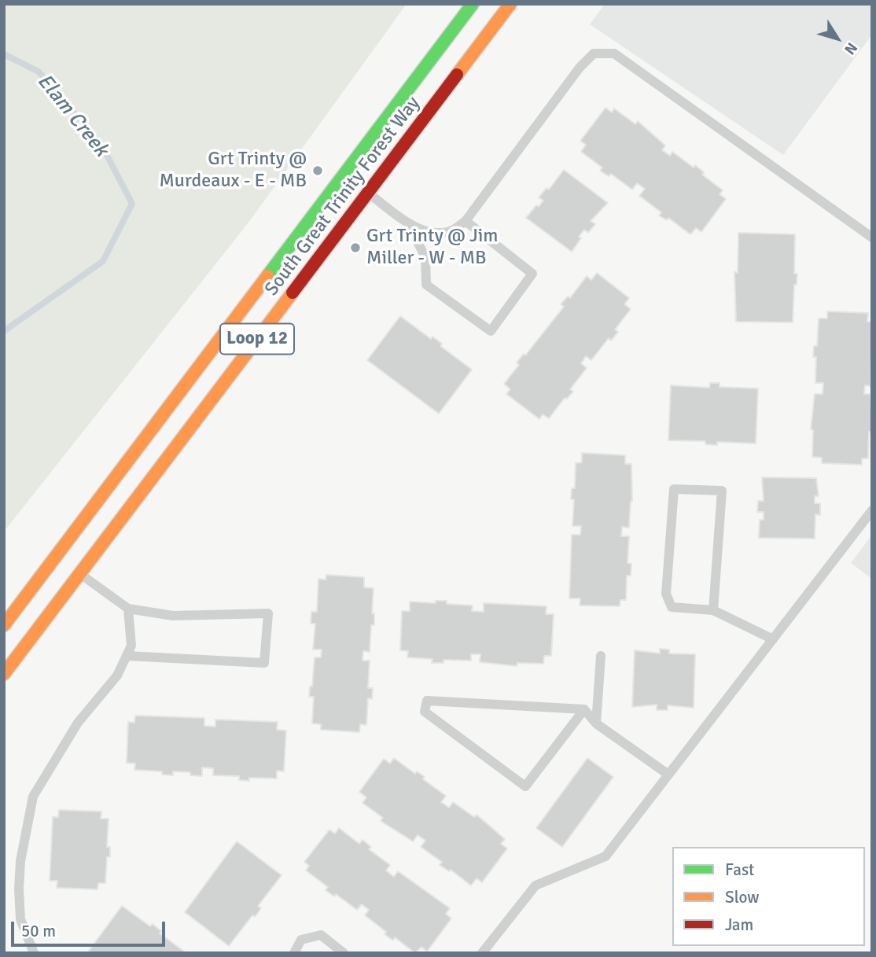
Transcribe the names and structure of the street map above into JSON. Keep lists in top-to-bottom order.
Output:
{
  "streets": {
    "main road": ["South Great Trinity Forest Way", "Loop 12"]
  },
  "water": ["Elam Creek"],
  "places": ["Grt Trinty @ Murdeaux - E - MB", "Grt Trinty @ Jim Miller - W - MB"],
  "legend": ["Fast", "Slow", "Jam"],
  "scale_bar": "50 m",
  "north": "bottom right"
}
